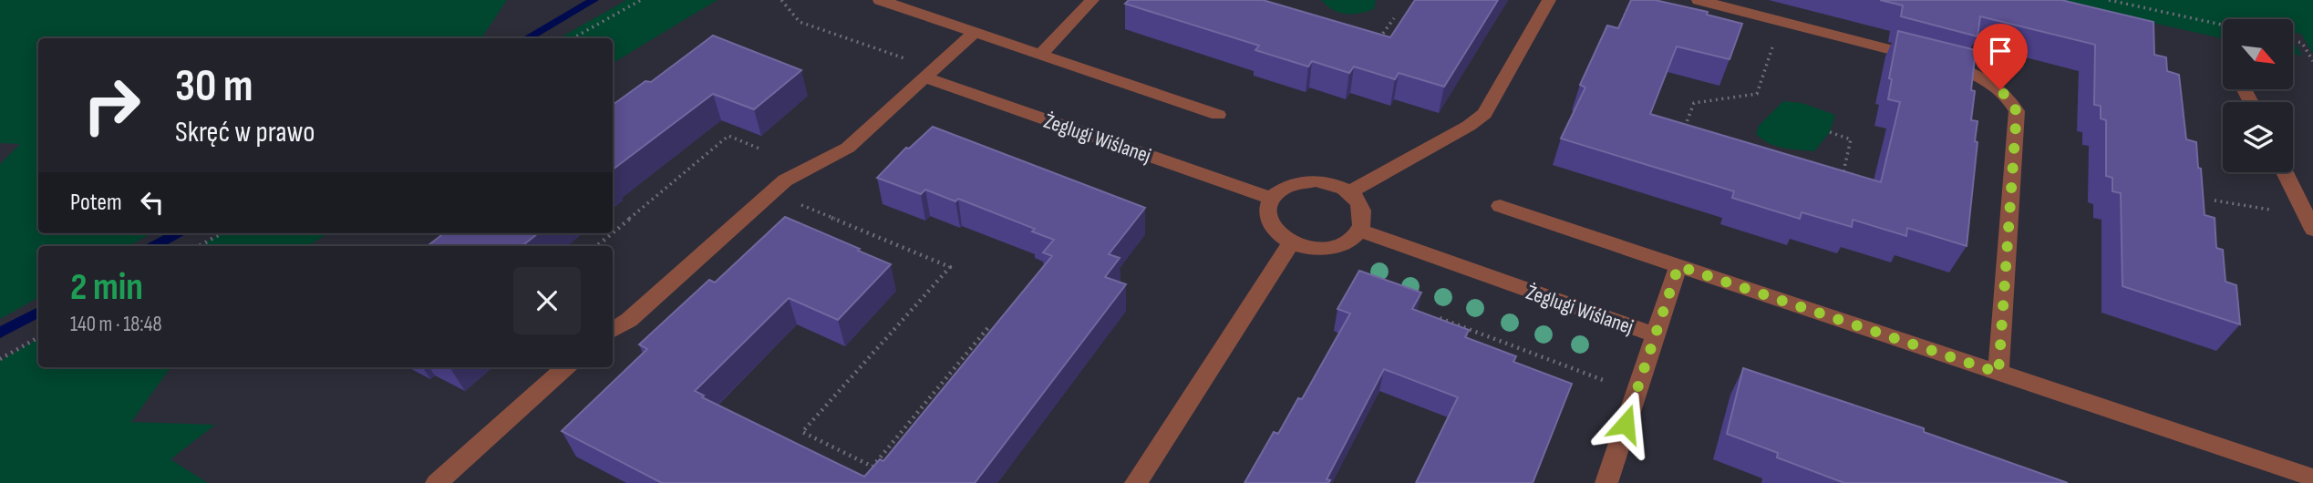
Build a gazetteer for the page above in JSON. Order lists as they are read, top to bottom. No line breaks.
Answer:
{"streets":{"street":["Żeglugi Wiślanej"]},"north":"bottom right","page":{"turn":["30 m","Skręć w prawo"],"then":"Potem","heading":["2 min","140 m · 18:48"]}}
